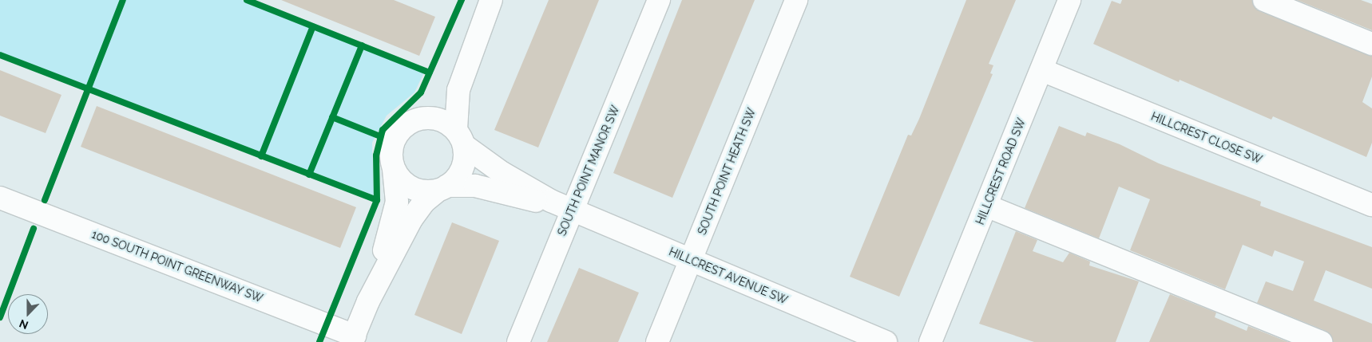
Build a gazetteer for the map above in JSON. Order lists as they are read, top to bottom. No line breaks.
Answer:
{"streets":{"street":["HILLCREST CLOSE SW","SOUTH POINT MANOR SW","SOUTH POINT HEATH SW","HILLCREST ROAD SW","100 SOUTH POINT GREENWAY SW","HILLCREST AVENUE SW"]},"crossings":[["HILLCREST CLOSE SW","HILLCREST ROAD SW"],["SOUTH POINT MANOR SW","HILLCREST AVENUE SW"],["SOUTH POINT HEATH SW","HILLCREST AVENUE SW"]],"north":"bottom"}
